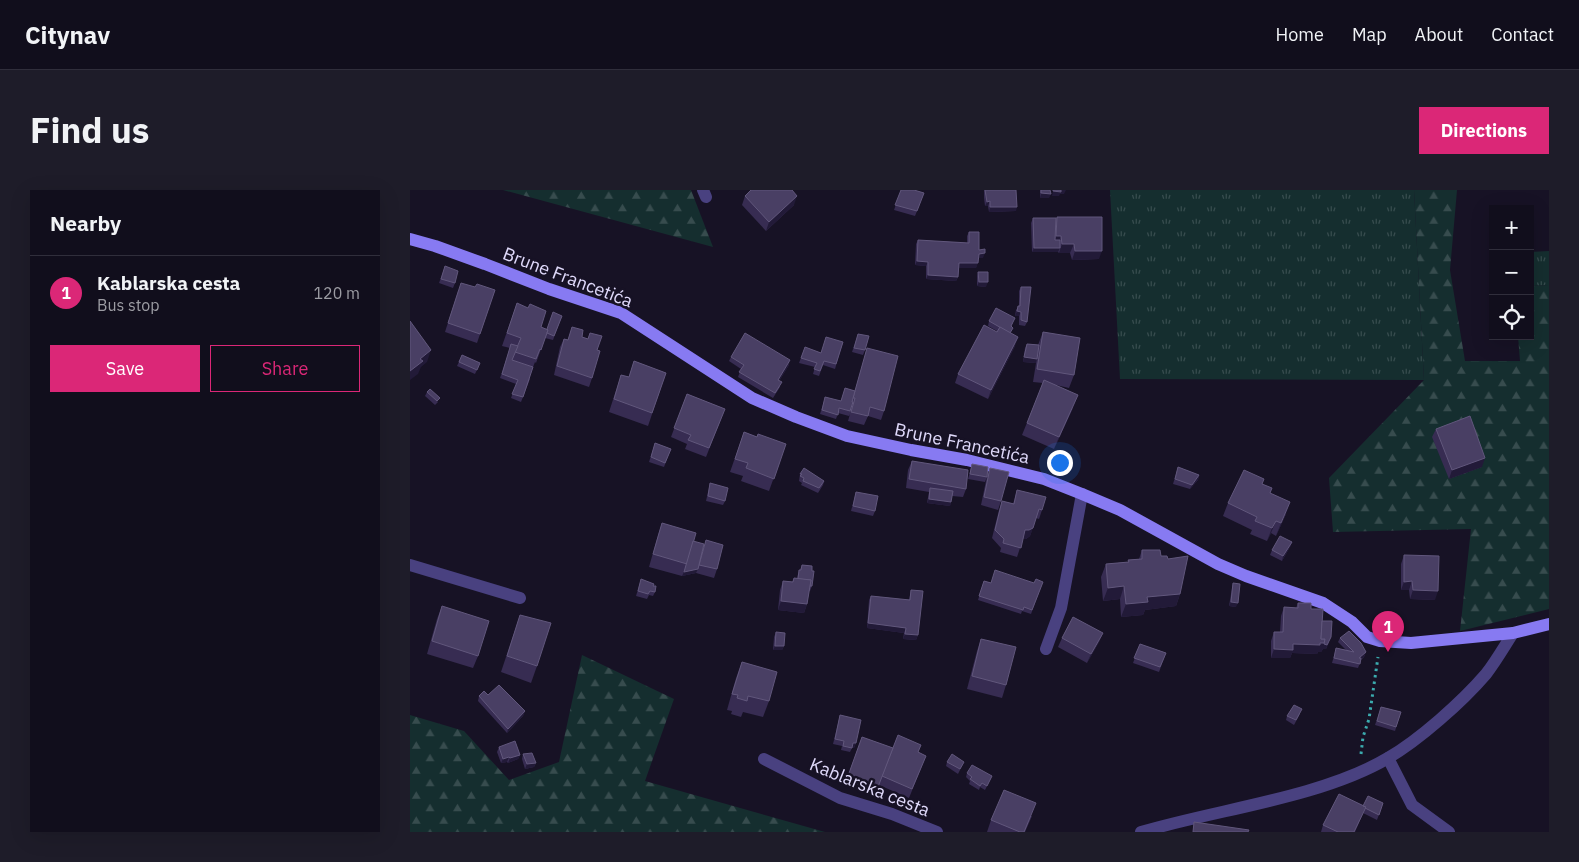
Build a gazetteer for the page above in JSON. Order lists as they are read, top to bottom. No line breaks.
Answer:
{"streets":{"street":["Brune Francetića","Kablarska cesta"]},"page":{"header":"Citynav","nav":["Home","Map","About","Contact"],"title":"Find us","buttons":["Directions",["Save","Share"]],"heading":"Nearby","map_buttons":["+","−"],"list":[{"mark":"1","name":"Kablarska cesta","note":"Bus stop","value":"120 m"}],"pins":"1"}}
